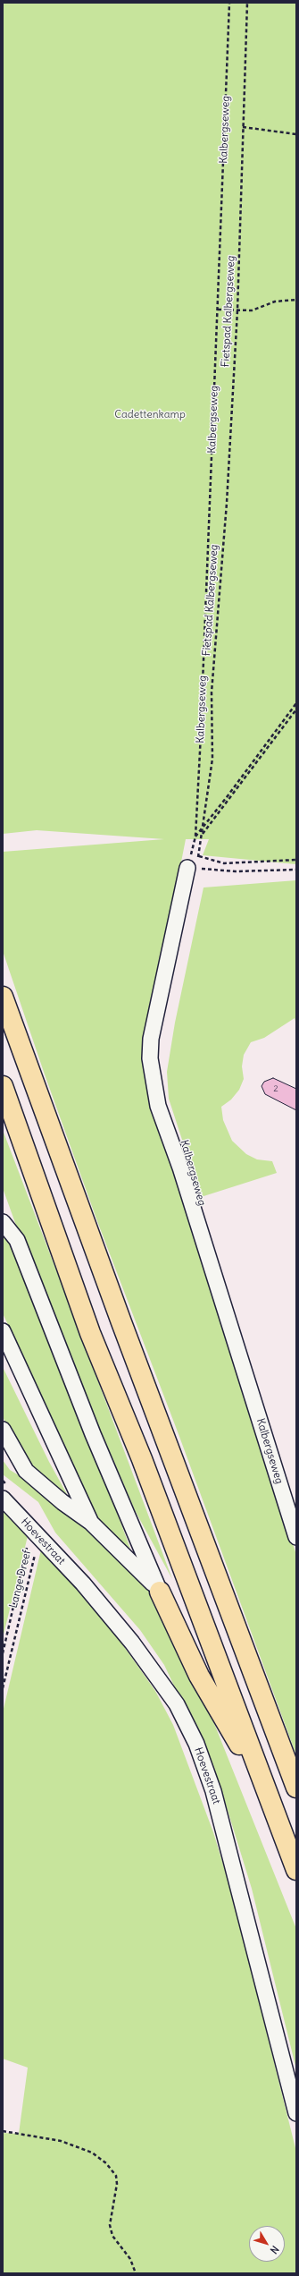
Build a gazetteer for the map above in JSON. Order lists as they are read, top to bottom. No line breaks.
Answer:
{"streets":{"street":["Kalbergseweg","Hoevestraat"],"path":["Fietspad Kalbergseweg","Lange Dreef"]},"crossings":[["Kalbergseweg","Fietspad Kalbergseweg"],["Hoevestraat","Lange Dreef"]],"parks":["Cadettenkamp"],"house_numbers":["2"],"north":"bottom right"}
